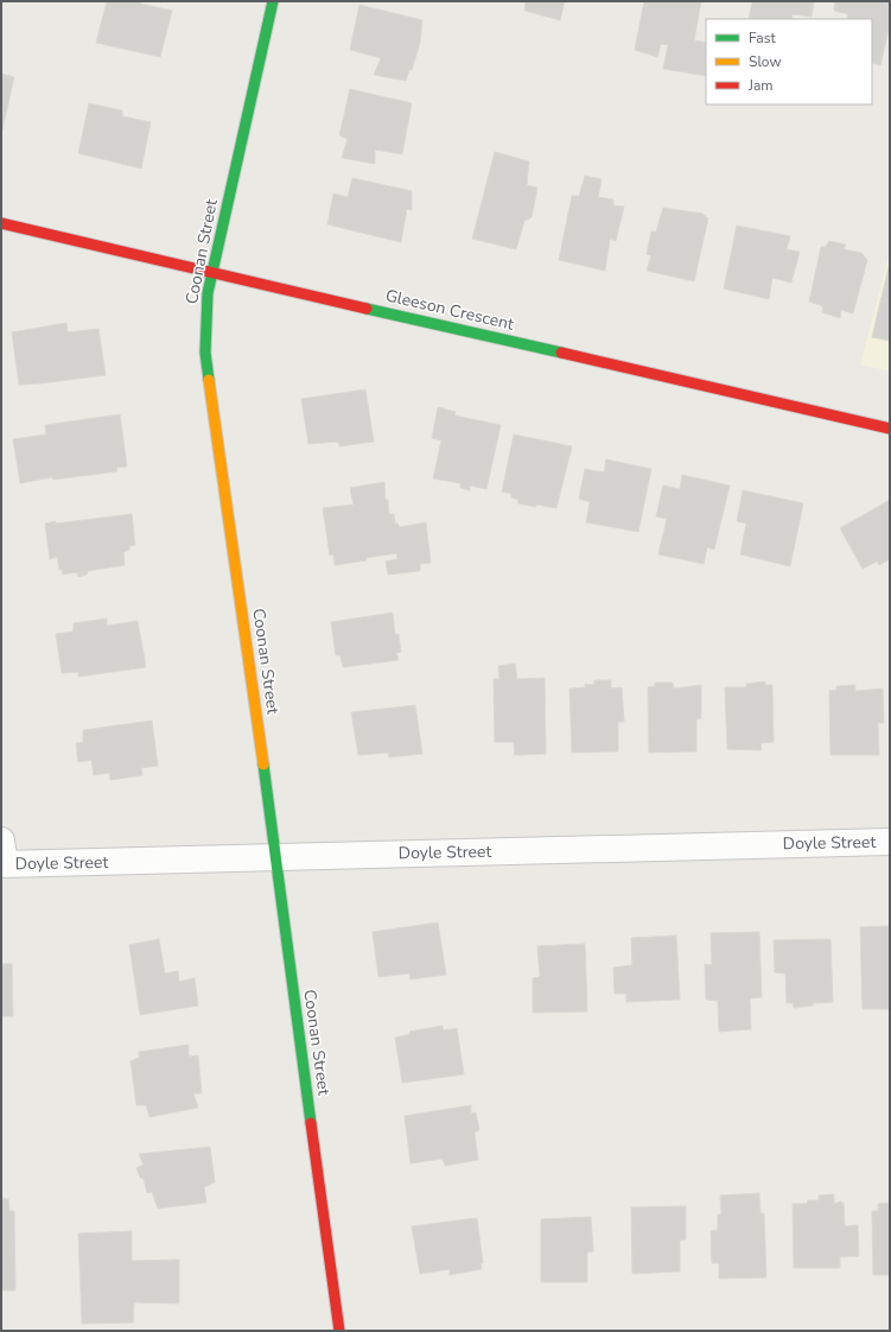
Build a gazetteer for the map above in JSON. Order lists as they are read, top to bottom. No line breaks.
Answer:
{"streets":{"street":["Coonan Street","Gleeson Crescent","Doyle Street"]},"crossings":[["Coonan Street","Gleeson Crescent"],["Coonan Street","Doyle Street"]],"legend":["Fast","Slow","Jam"]}
